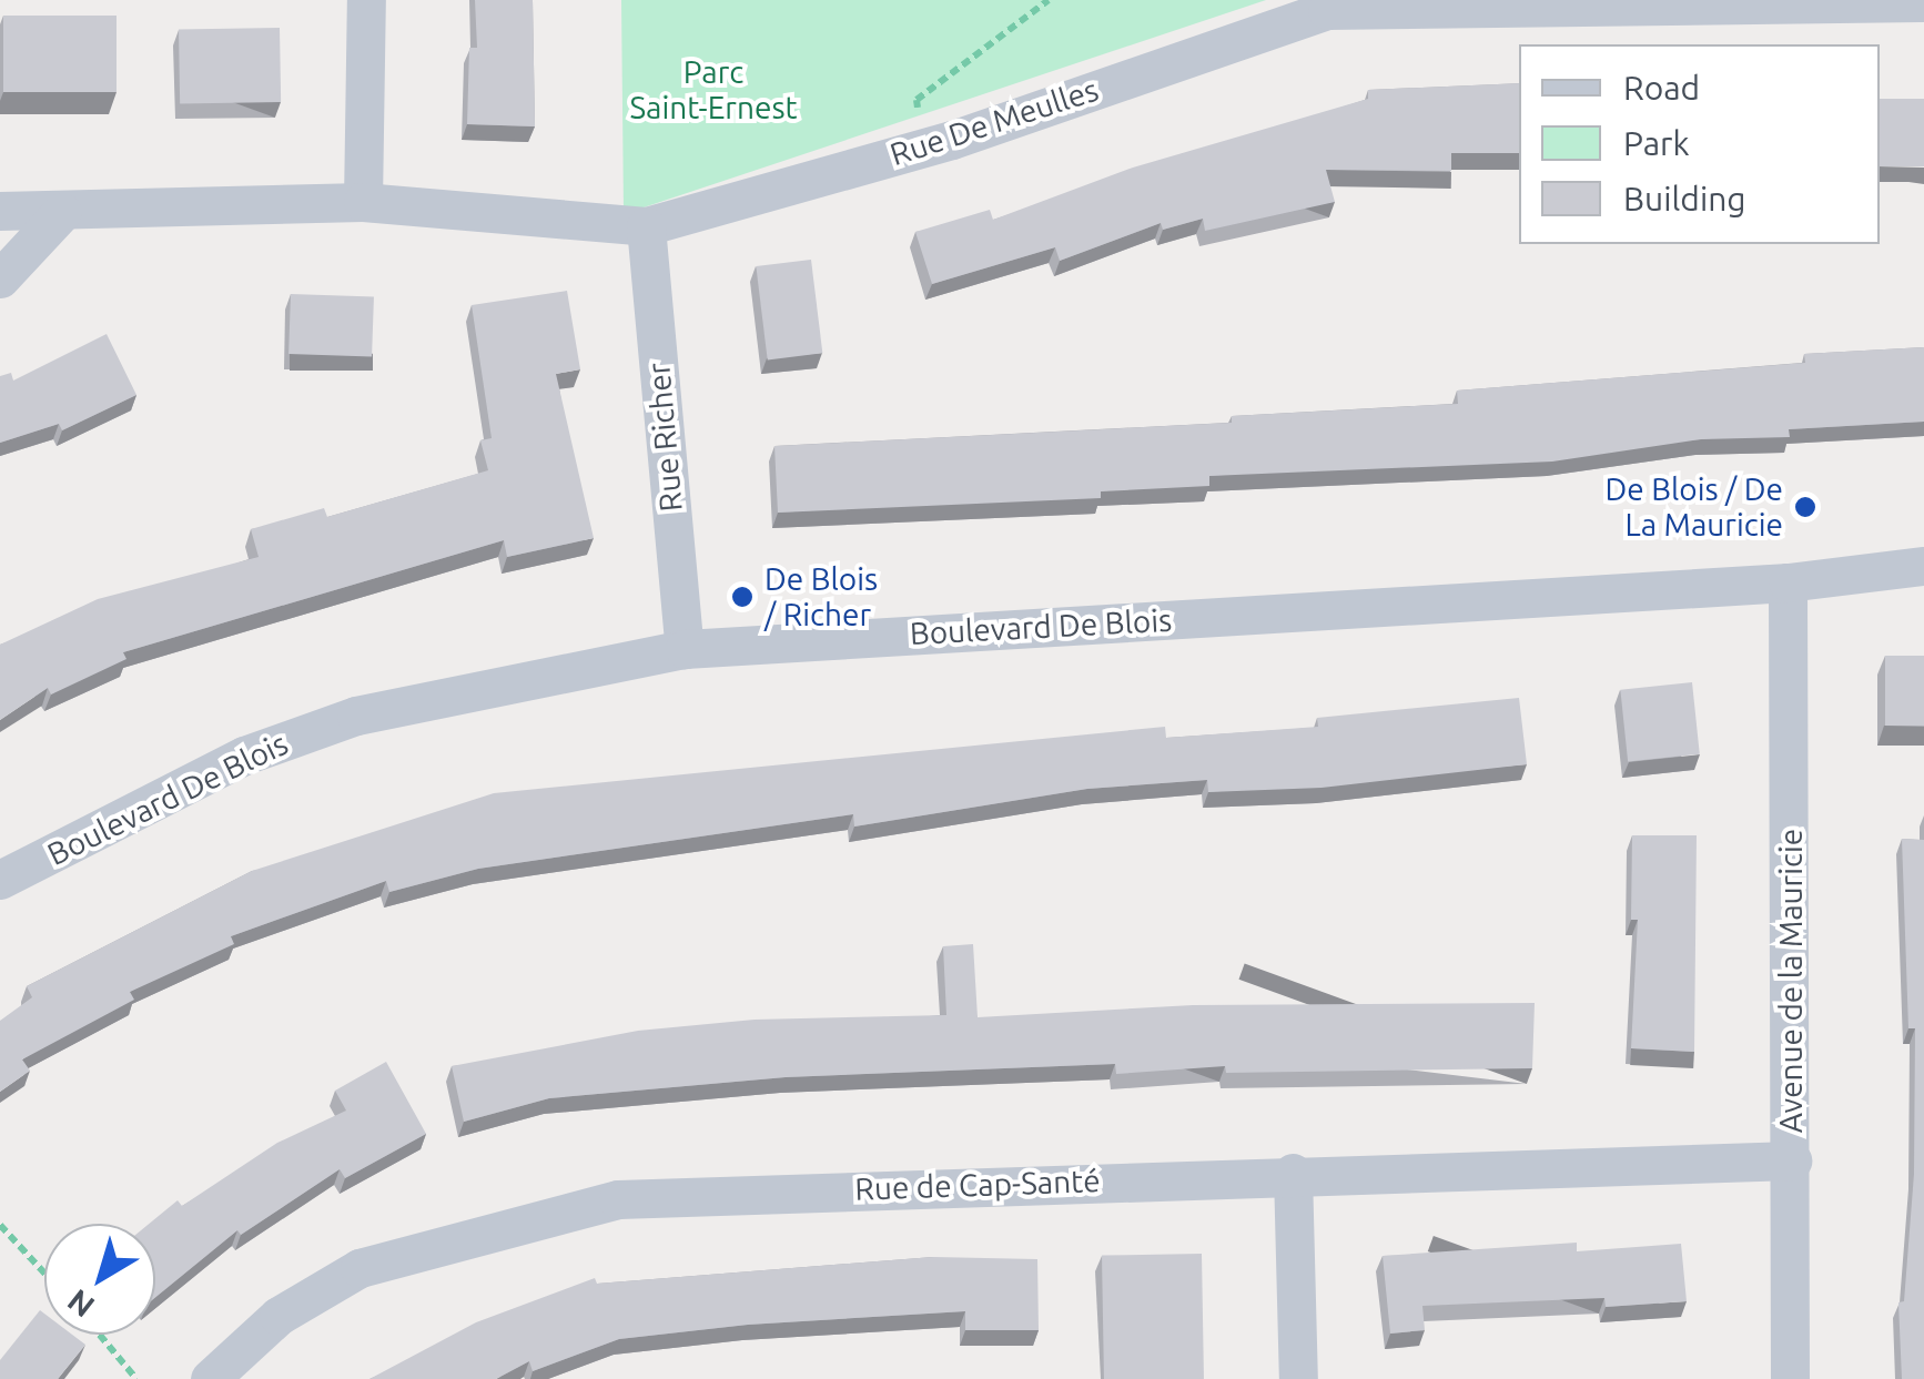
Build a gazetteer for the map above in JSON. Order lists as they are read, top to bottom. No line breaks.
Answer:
{"streets":{"street":["Rue De Meulles","Rue Richer","Boulevard De Blois","Avenue de la Mauricie","Rue de Cap-Santé"]},"crossings":[["Rue De Meulles","Rue Richer"],["Rue Richer","Boulevard De Blois"],["Boulevard De Blois","Avenue de la Mauricie"],["Avenue de la Mauricie","Rue de Cap-Santé"]],"parks":["Parc Saint-Ernest"],"places":["De Blois / De La Mauricie","De Blois / Richer"],"legend":["Road","Park","Building"],"north":"bottom left"}
